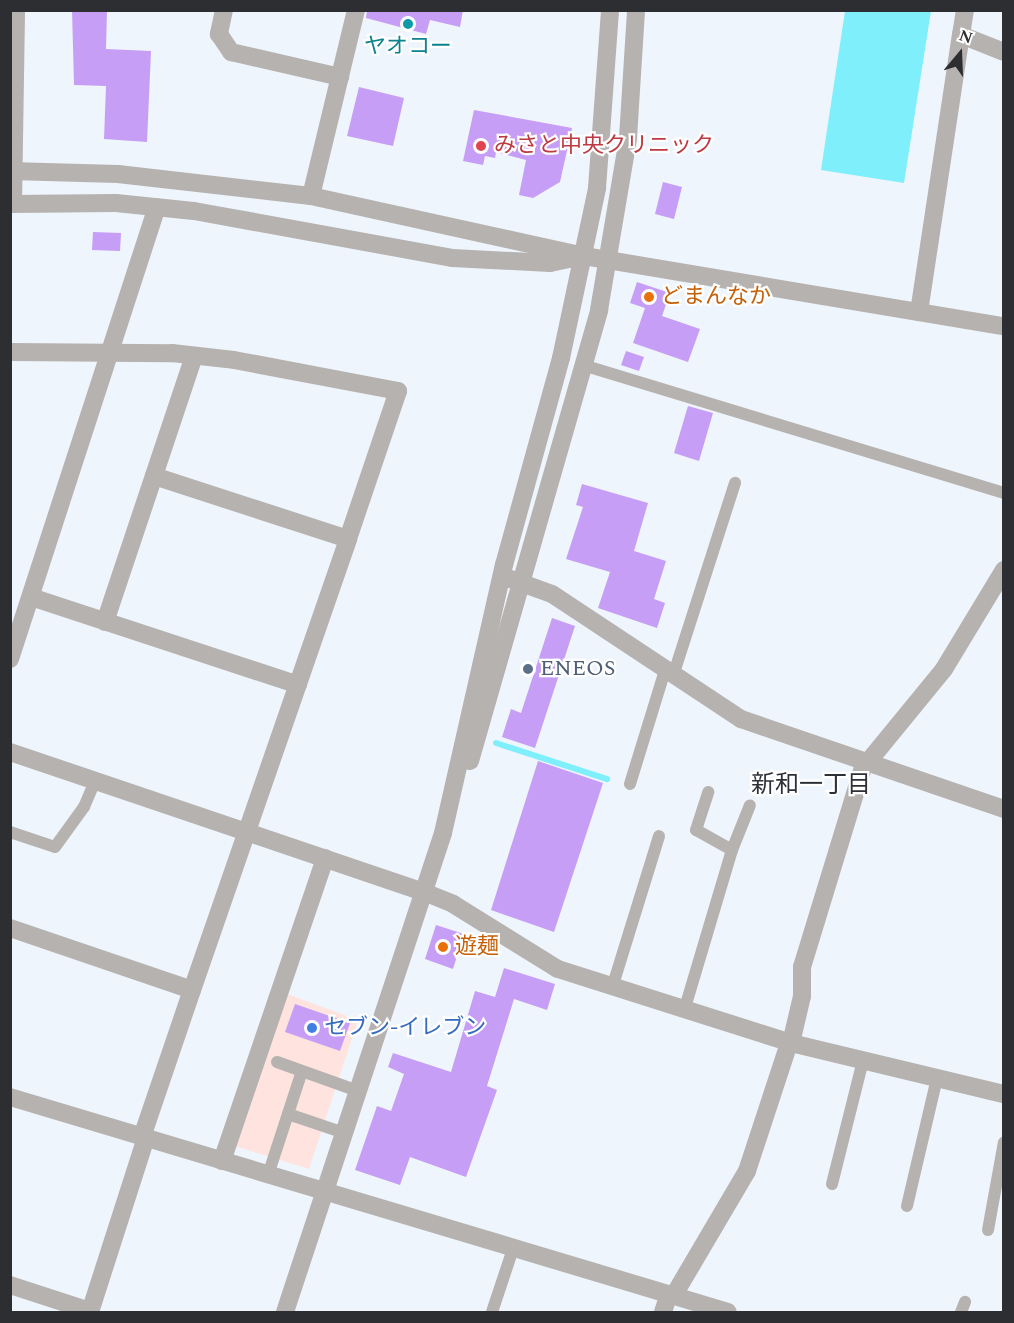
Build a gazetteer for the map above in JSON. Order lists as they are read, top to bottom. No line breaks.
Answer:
{"districts":["新和一丁目"],"places":["ヤオコー","みさと中央クリニック","どまんなか","ENEOS","遊麺","セブン-イレブン"],"north":"top"}
